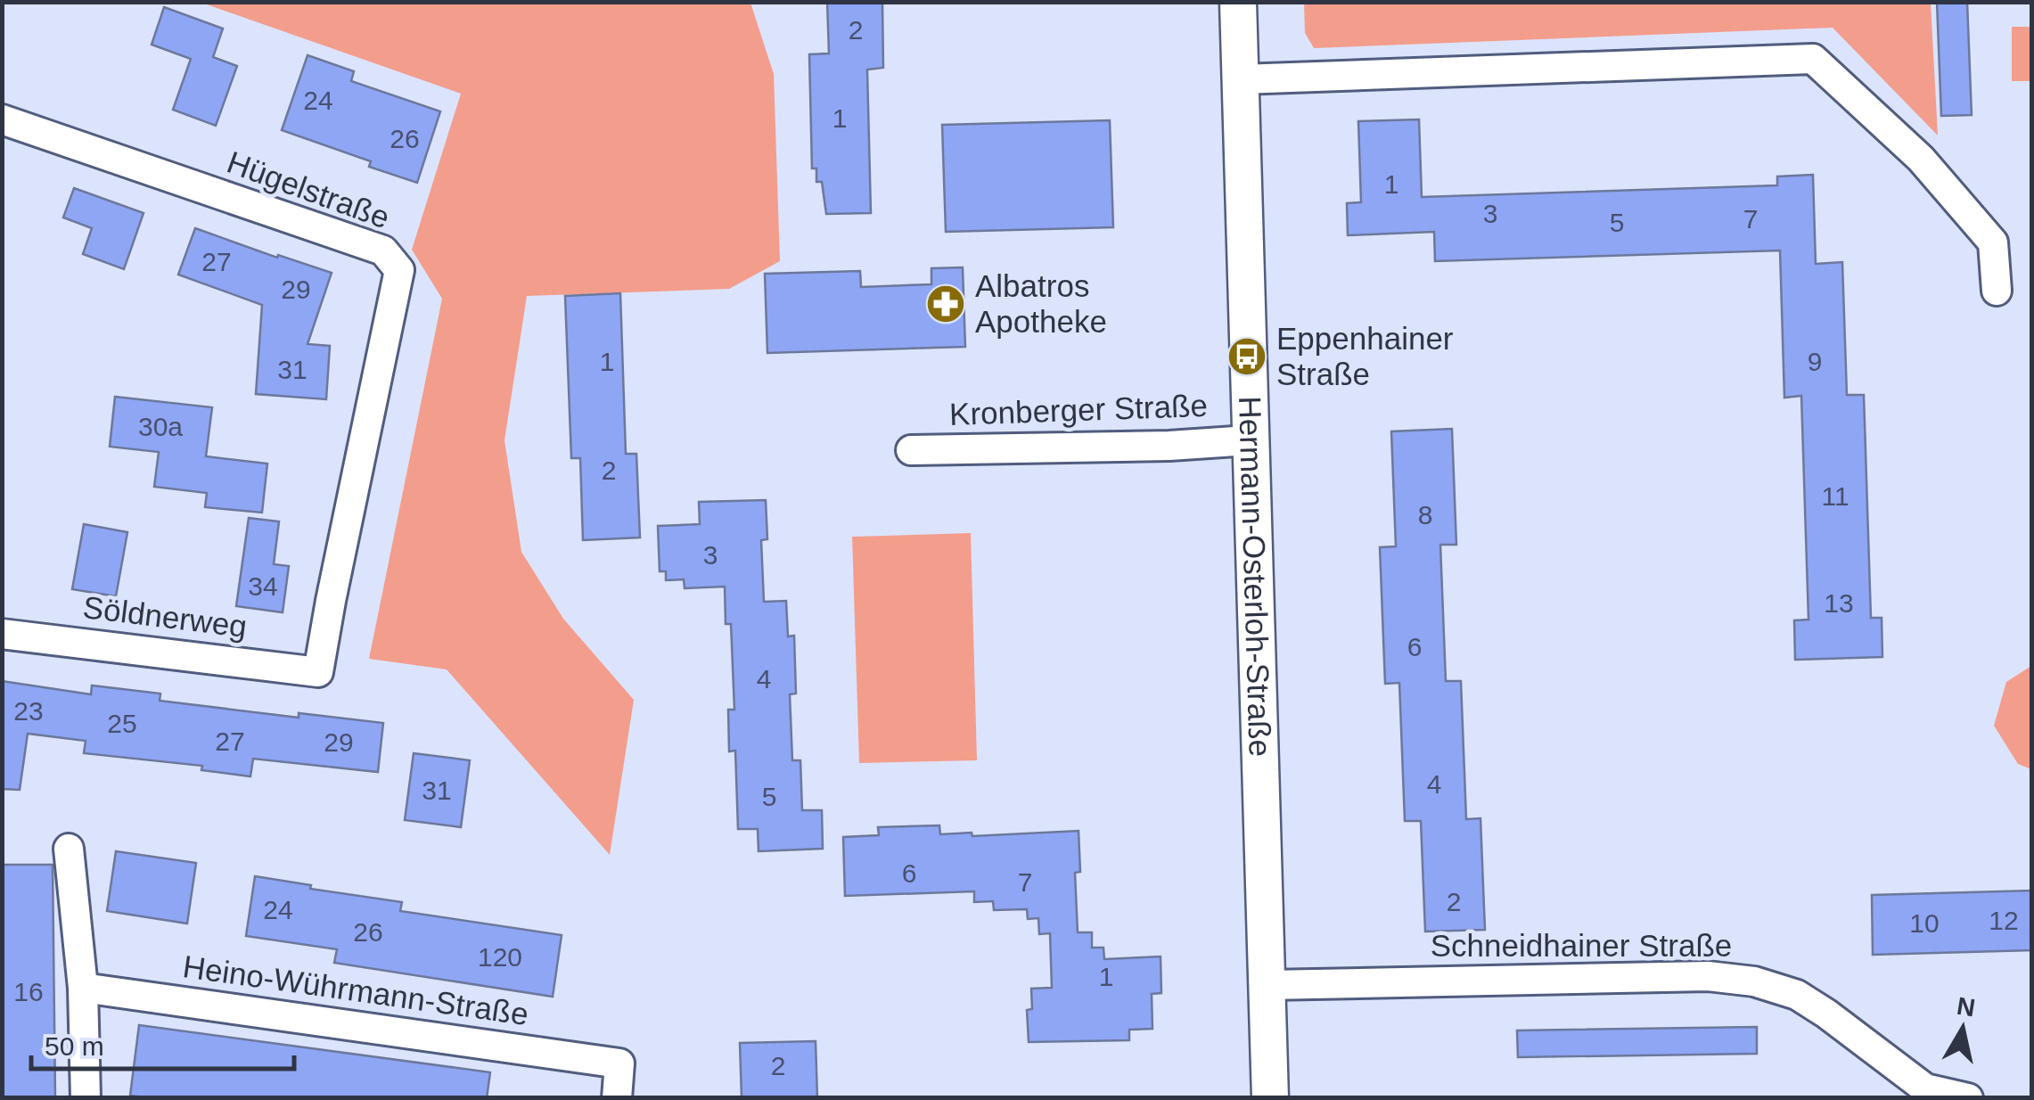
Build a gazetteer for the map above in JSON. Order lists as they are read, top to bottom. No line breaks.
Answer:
{"streets":{"street":["Hügelstraße","Kronberger Straße","Hermann-Osterloh-Straße","Söldnerweg","Schneidhainer Straße","Heino-Wührmann-Straße"]},"crossings":[["Hügelstraße","Söldnerweg"],["Kronberger Straße","Hermann-Osterloh-Straße"],["Hermann-Osterloh-Straße","Schneidhainer Straße"]],"places":{"pharmacy":["Albatros Apotheke"],"bus stop":["Eppenhainer Straße"]},"house_numbers":["2","24","1","26","1","3","7","5","27","29","1","9","31","30a","2","11","8","3","34","13","6","4","23","25","27","29","4","31","5","6","7","2","24","12","10","26","120","1","16","2"],"scale_bar":"50 m","north":"top"}
